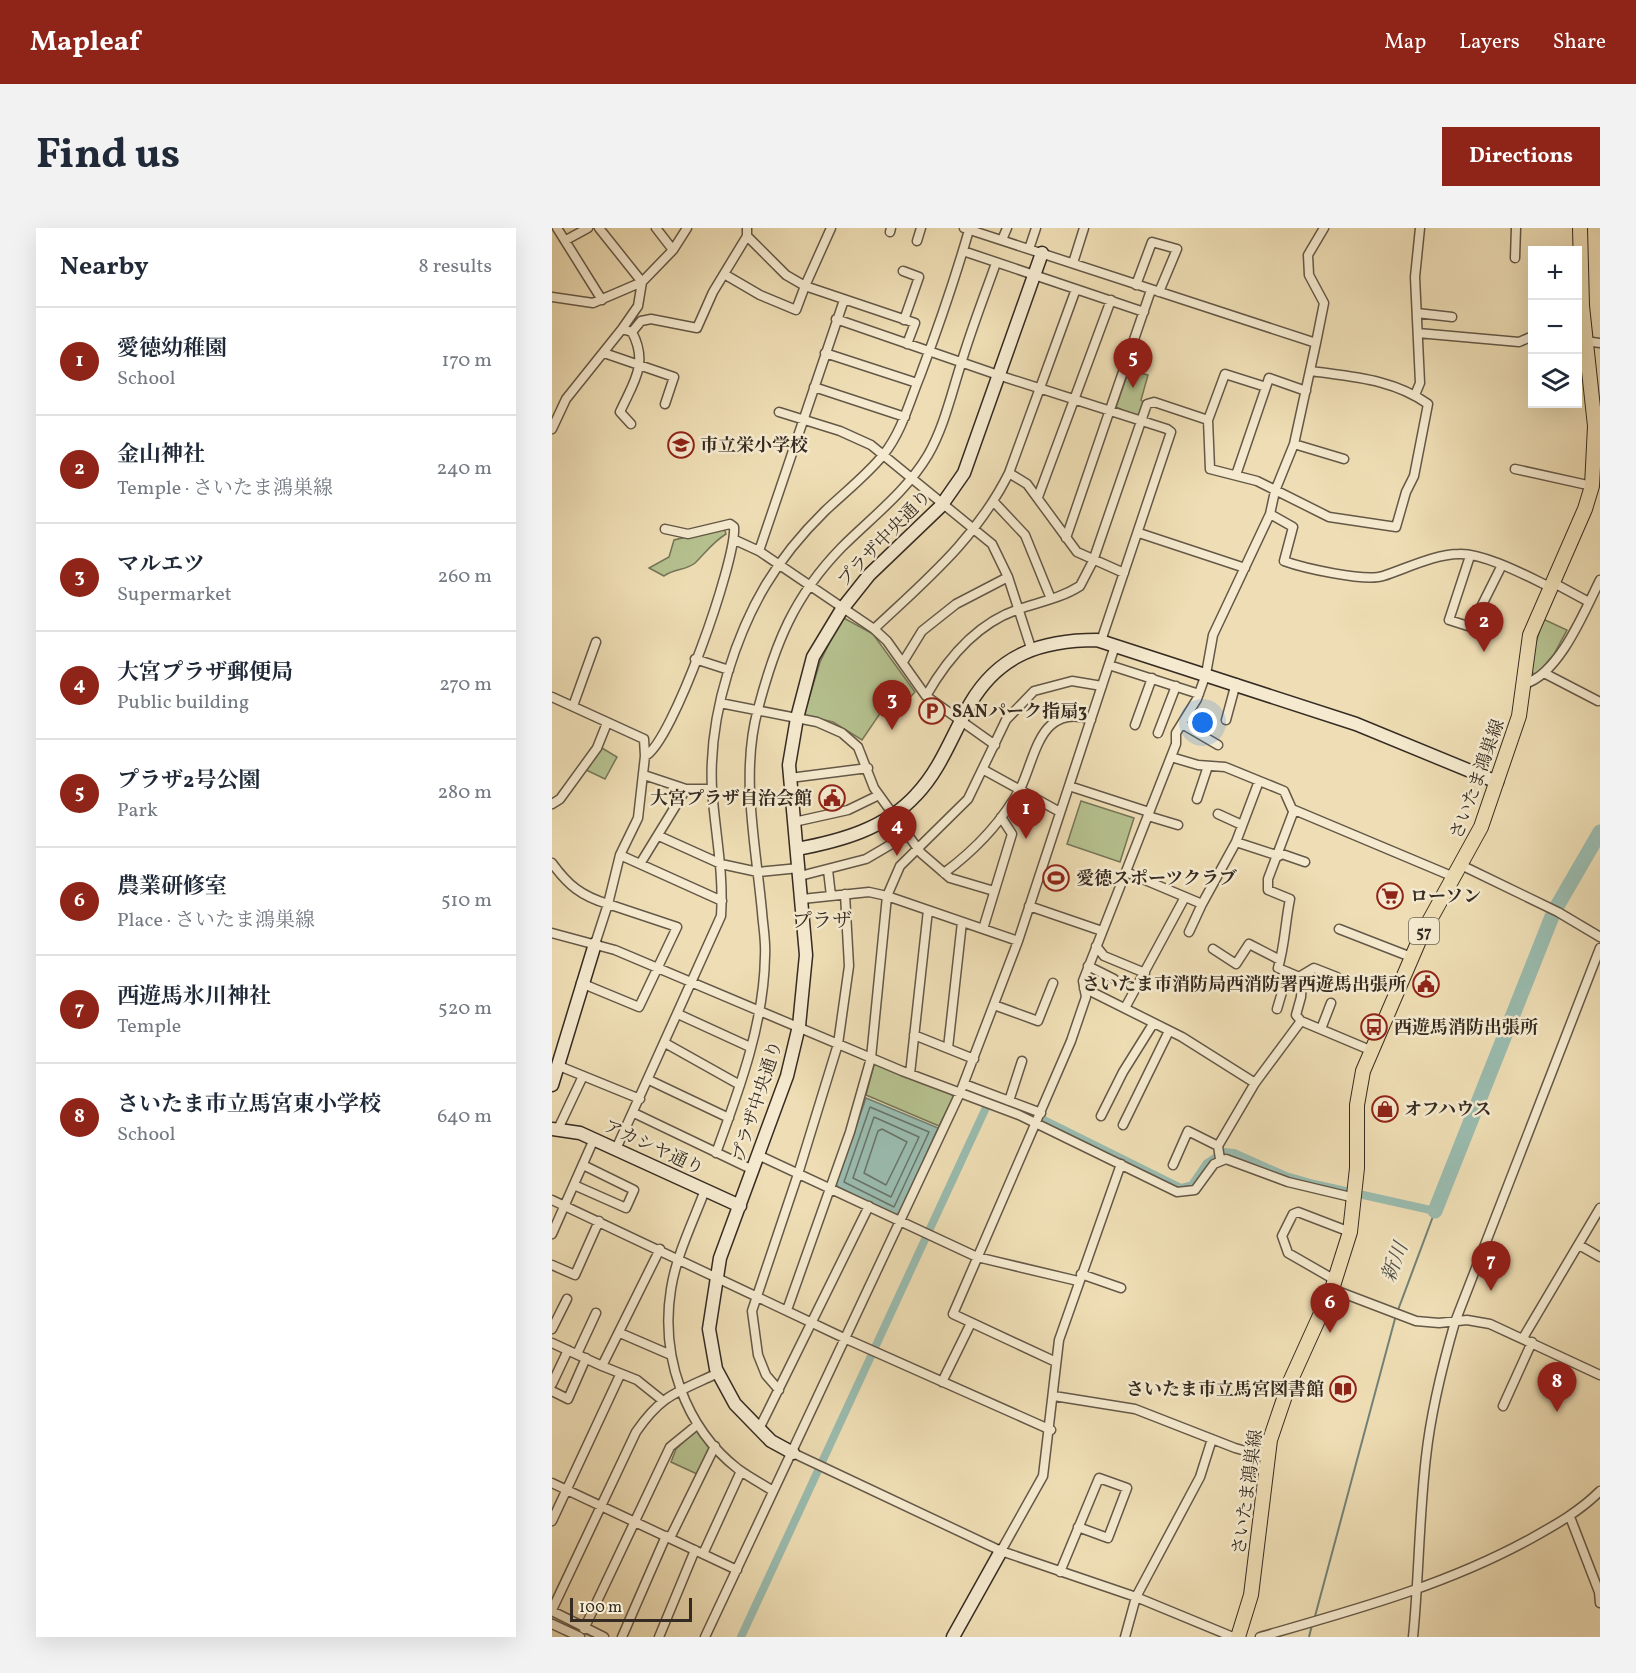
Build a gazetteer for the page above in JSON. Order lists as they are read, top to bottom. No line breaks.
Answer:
{"streets":{"main road":["さいたま鴻巣線","57"],"street":["プラザ中央通り","アカシヤ通り"]},"crossings":[["プラザ中央通り","アカシヤ通り"]],"districts":["プラザ"],"water":["新川"],"places":{"school or university":["市立栄小学校"],"parking":["SANパーク指扇3"],"public building":["大宮プラザ自治会館","さいたま市消防局西消防署西遊馬出張所"],"sports":["愛徳スポーツクラブ"],"supermarket":["ローソン"],"bus stop":["西遊馬消防出張所"],"shop":["オフハウス"],"library":["さいたま市立馬宮図書館"]},"scale_bar":"100 m","page":{"header":"Mapleaf","nav":["Map","Layers","Share"],"title":"Find us","buttons":"Directions","heading":["Nearby","8 results"],"map_buttons":["+","−"],"list":[{"mark":"1","name":"愛徳幼稚園","note":"School","value":"170 m"},{"mark":"2","name":"金山神社","note":"Temple · さいたま鴻巣線","value":"240 m"},{"mark":"3","name":"マルエツ","note":"Supermarket","value":"260 m"},{"mark":"4","name":"大宮プラザ郵便局","note":"Public building","value":"270 m"},{"mark":"5","name":"プラザ2号公園","note":"Park","value":"280 m"},{"mark":"6","name":"農業研修室","note":"Place · さいたま鴻巣線","value":"510 m"},{"mark":"7","name":"西遊馬氷川神社","note":"Temple","value":"520 m"},{"mark":"8","name":"さいたま市立馬宮東小学校","note":"School","value":"640 m"}],"pins":["5","2","3","1","4","7","6","8"],"scale":"100 m"}}
